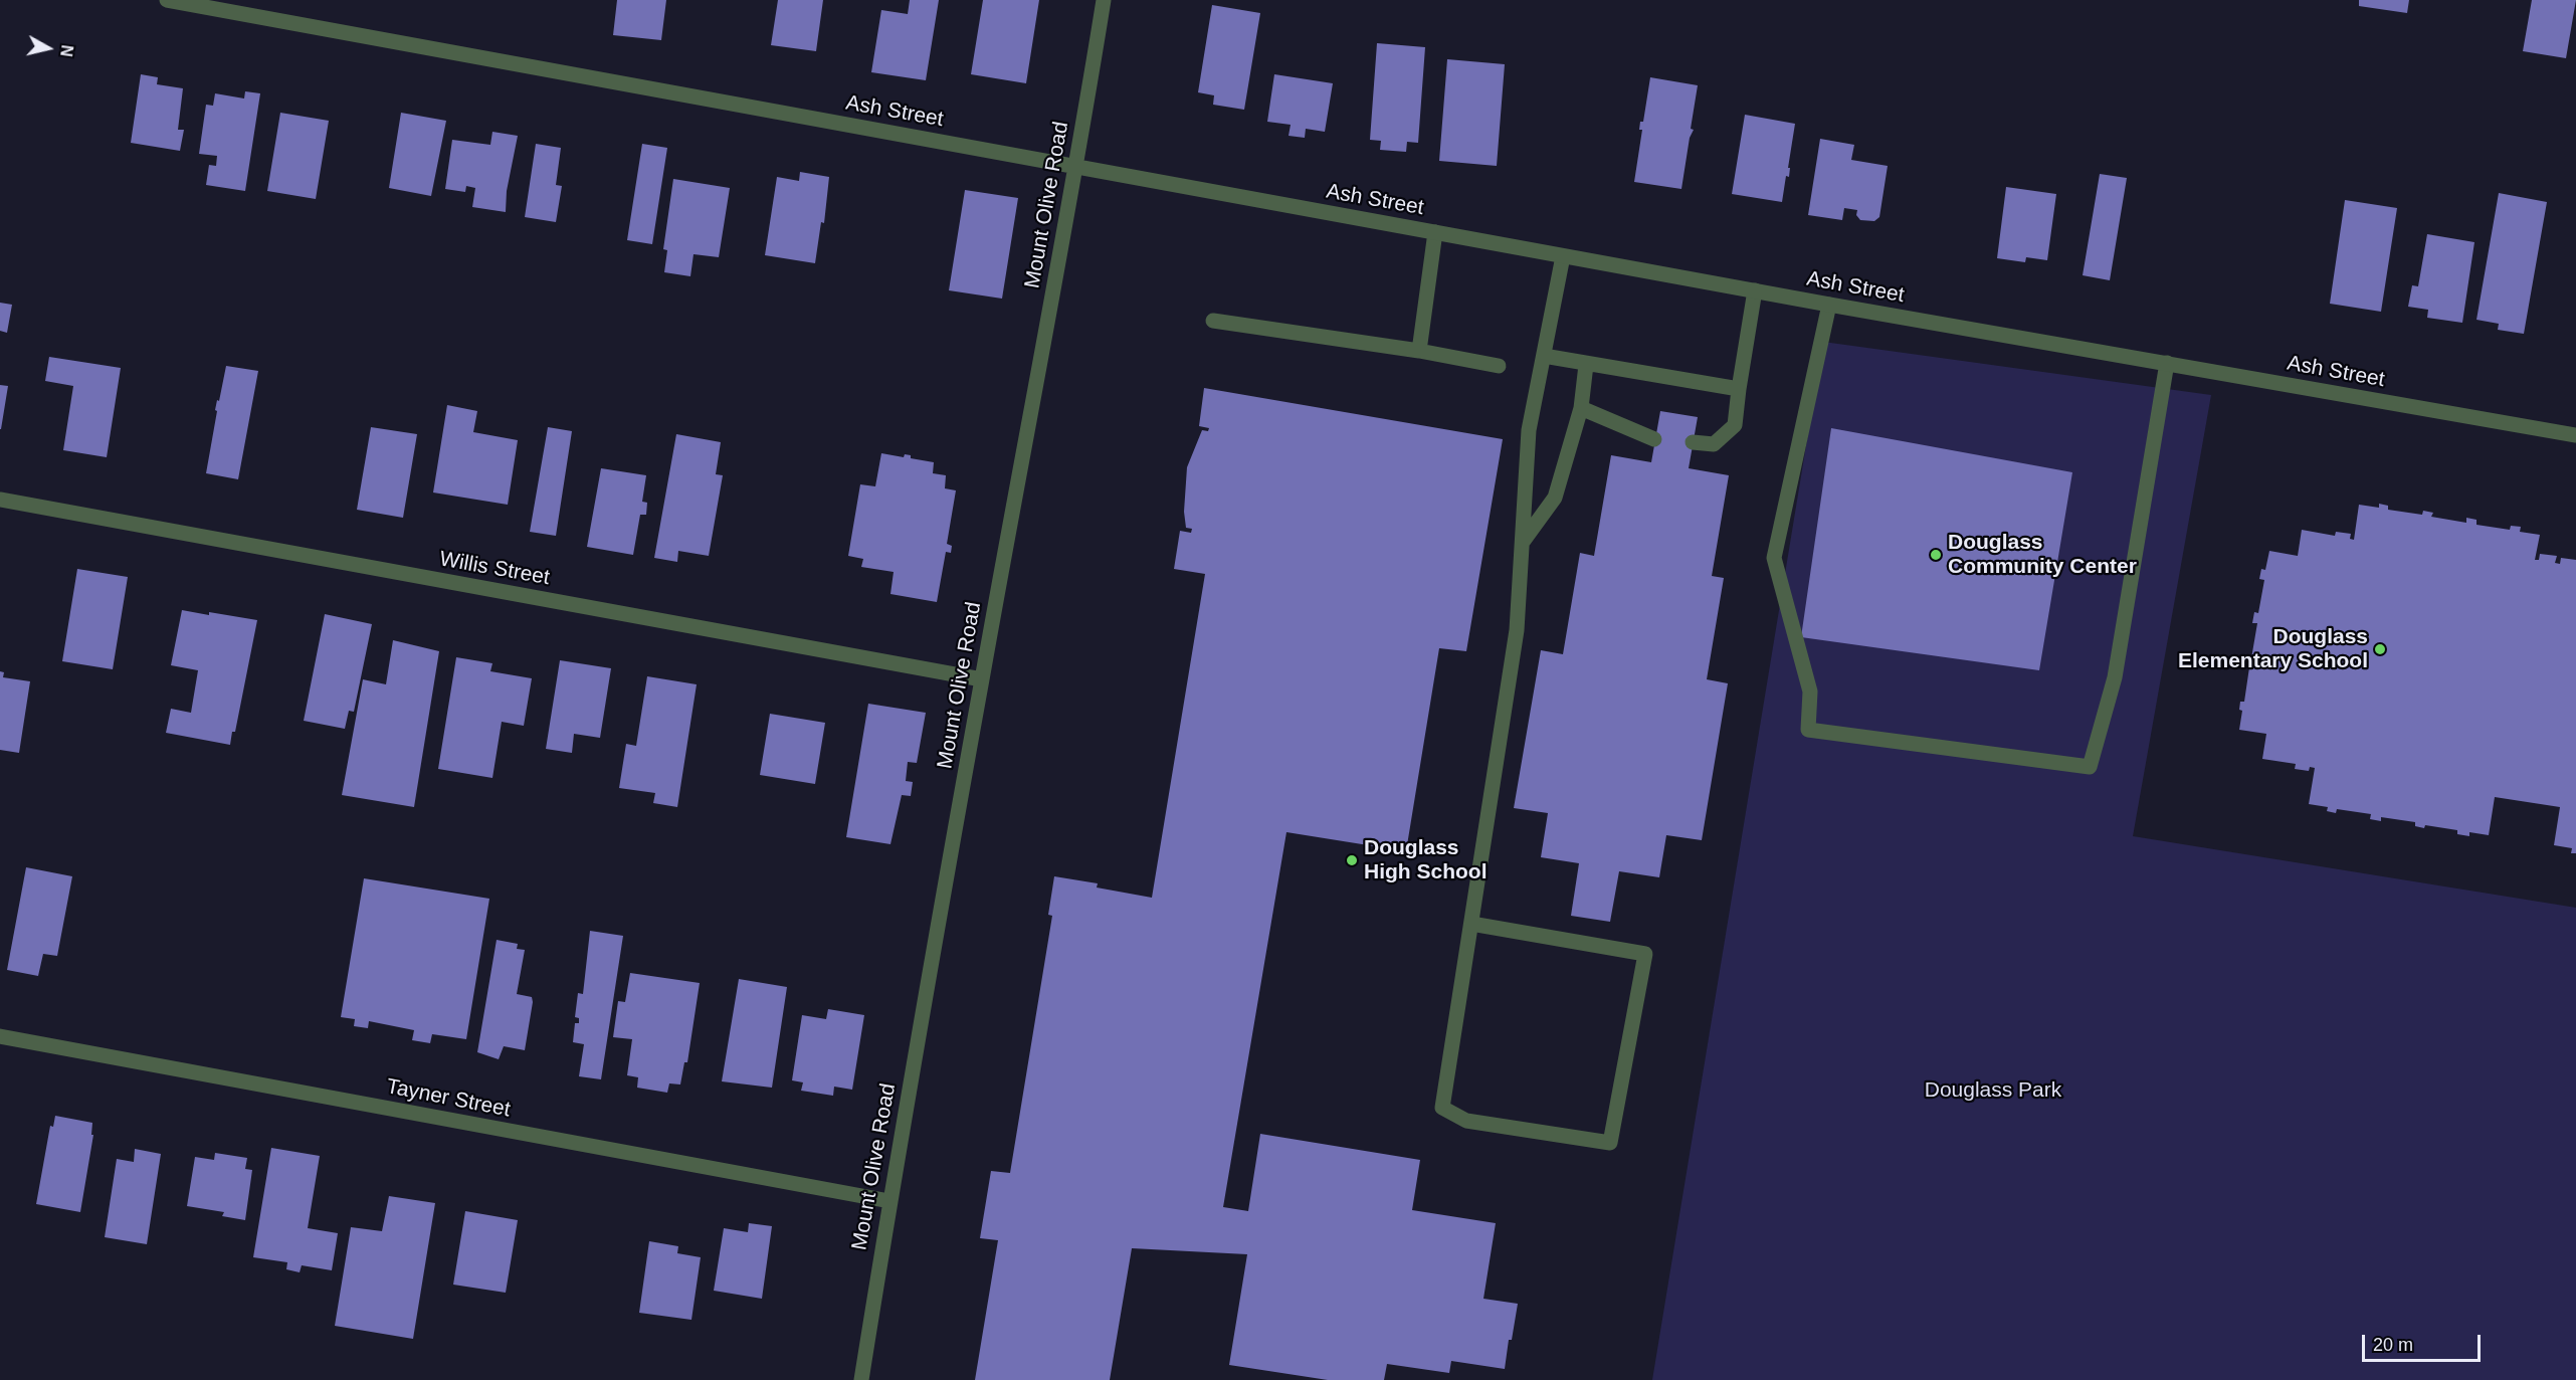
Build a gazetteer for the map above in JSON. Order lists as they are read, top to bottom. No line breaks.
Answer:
{"streets":{"street":["Ash Street","Mount Olive Road","Willis Street","Tayner Street"]},"crossings":[["Ash Street","Mount Olive Road"],["Mount Olive Road","Willis Street"],["Mount Olive Road","Tayner Street"]],"parks":["Douglass Park"],"places":["Douglass Community Center","Douglass Elementary School","Douglass High School"],"scale_bar":"20 m","north":"right"}
